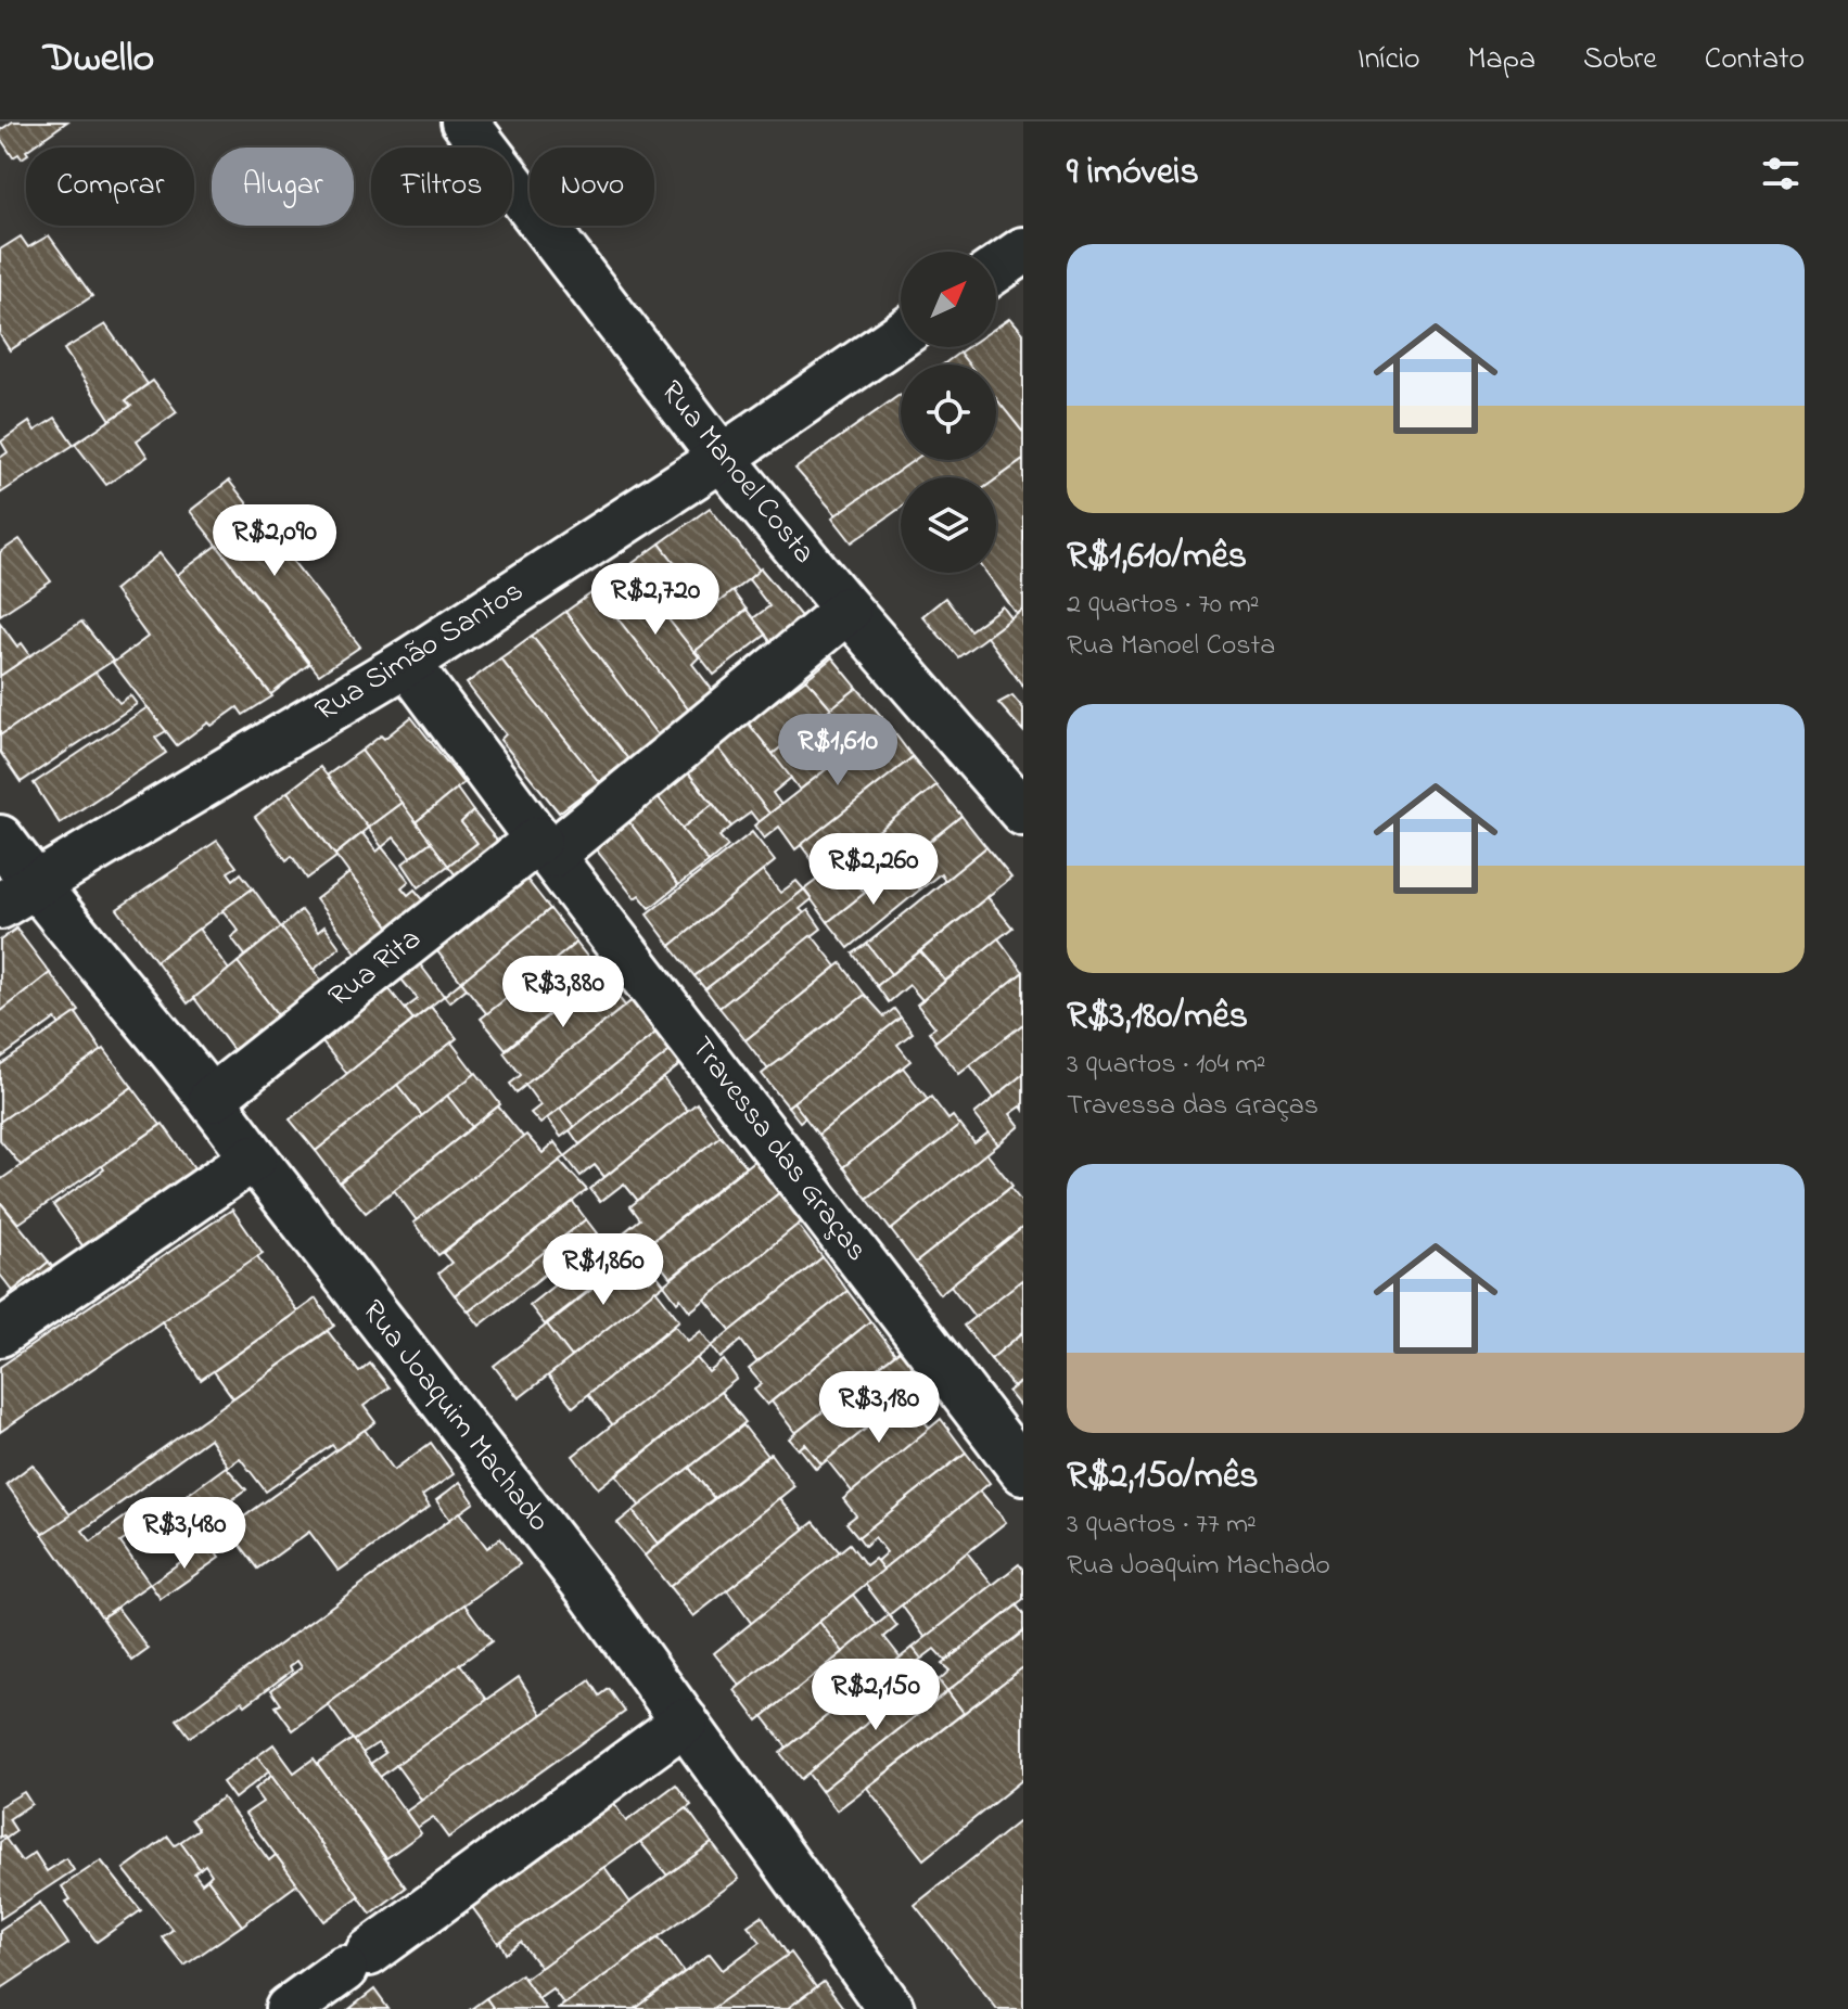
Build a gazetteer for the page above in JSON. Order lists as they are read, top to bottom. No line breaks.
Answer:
{"streets":{"street":["Rua Manoel Costa","Rua Simão Santos","Rua Rita","Travessa das Graças","Rua Joaquim Machado"]},"crossings":[["Rua Manoel Costa","Rua Simão Santos"],["Rua Manoel Costa","Rua Rita"],["Rua Simão Santos","Travessa das Graças"],["Rua Simão Santos","Rua Joaquim Machado"],["Rua Rita","Travessa das Graças"],["Rua Rita","Rua Joaquim Machado"]],"north":"top right","page":{"header":"Dwello","nav":["Início","Mapa","Sobre","Contato"],"heading":"9 imóveis","chip":["Comprar","Alugar","Filtros","Novo"],"list":[{"name":"R$1,610/mês","note":"2 quartos · 70 m² · Rua Manoel Costa"},{"name":"R$3,180/mês","note":"3 quartos · 104 m² · Travessa das Graças"},{"name":"R$2,150/mês","note":"3 quartos · 77 m² · Rua Joaquim Machado"}],"price":["R$2,090","R$2,720","R$1,610","R$2,260","R$3,880","R$1,860","R$3,180","R$3,480","R$2,150"]}}
